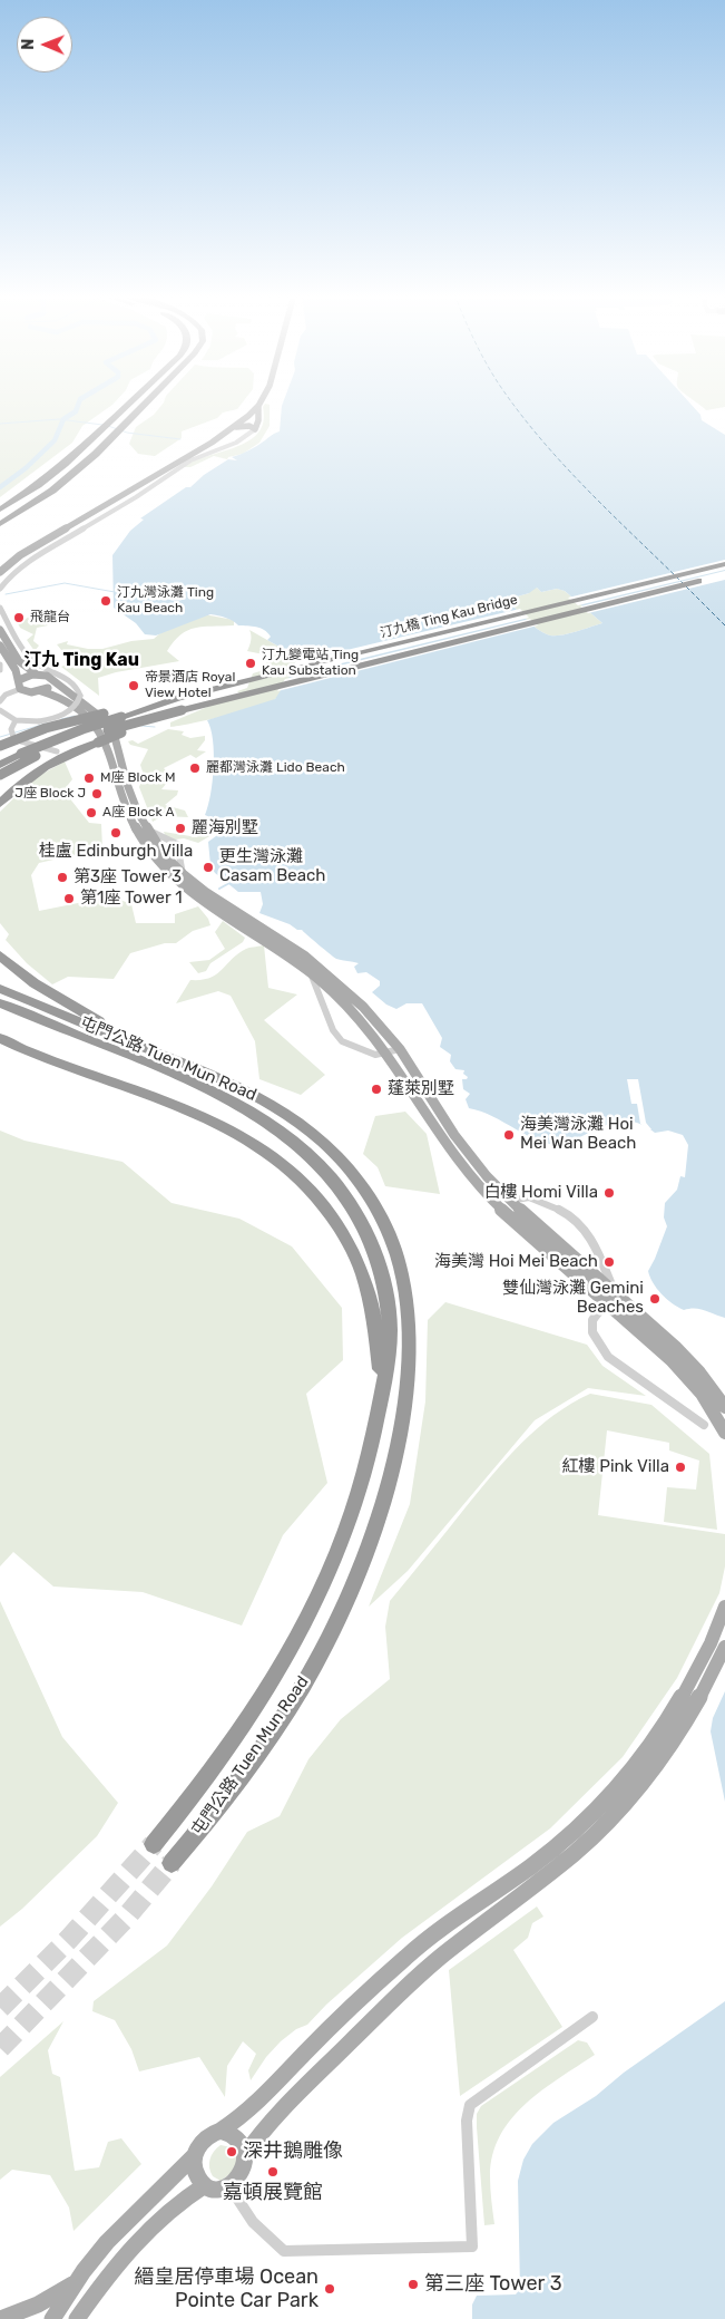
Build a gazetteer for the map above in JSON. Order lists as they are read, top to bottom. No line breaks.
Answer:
{"streets":{"highway":["汀九橋 Ting Kau Bridge","屯門公路 Tuen Mun Road"]},"districts":["汀九 Ting Kau"],"places":["汀九灣泳灘 Ting Kau Beach","飛龍台","汀九變電站 Ting Kau Substation","帝景酒店 Royal View Hotel","麗都灣泳灘 Lido Beach","M座 Block M","J座 Block J","A座 Block A","麗海別墅","桂盧 Edinburgh Villa","更生灣泳灘 Casam Beach","第3座 Tower 3","第1座 Tower 1","蓬萊別墅","海美灣泳灘 Hoi Mei Wan Beach","白樓 Homi Villa","海美灣 Hoi Mei Beach","雙仙灣泳灘 Gemini Beaches","紅樓 Pink Villa","深井鵝雕像","嘉頓展覽館","第三座 Tower 3","縉皇居停車場 Ocean Pointe Car Park"],"north":"left"}
